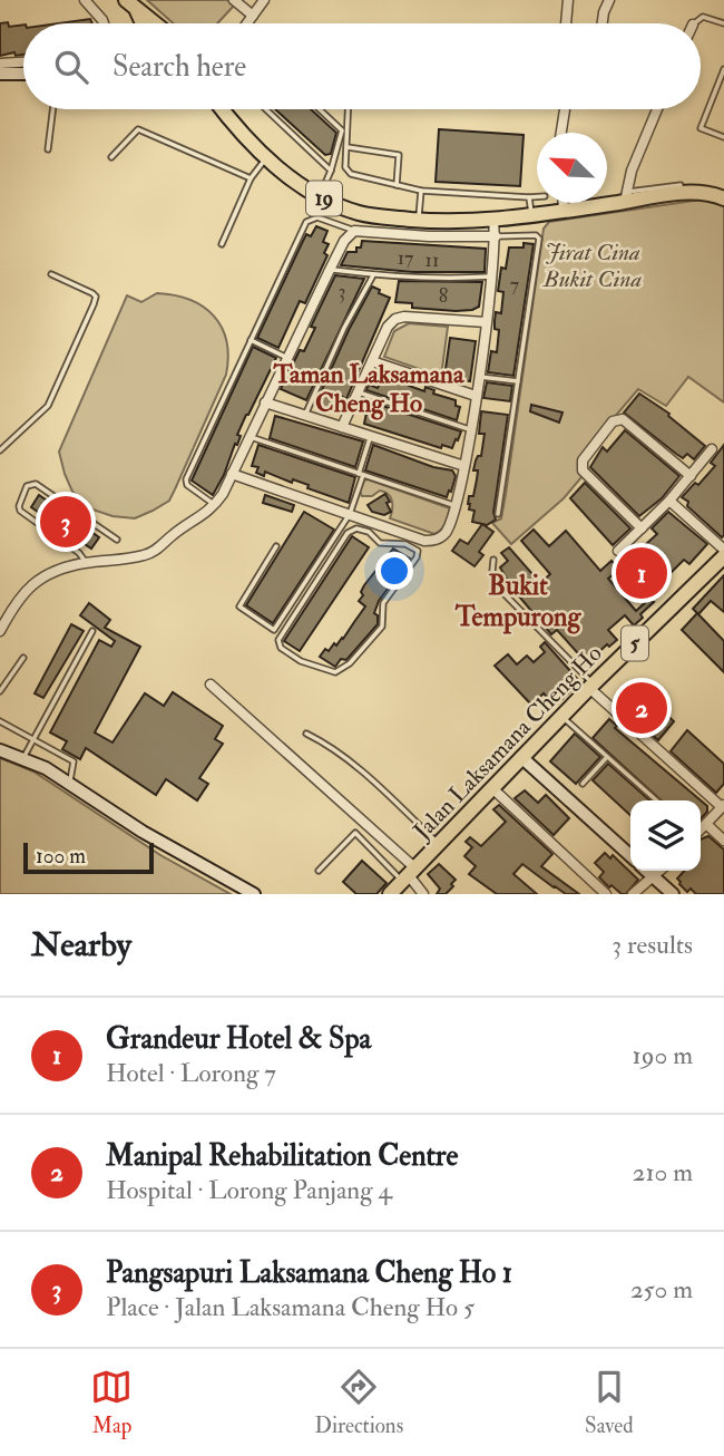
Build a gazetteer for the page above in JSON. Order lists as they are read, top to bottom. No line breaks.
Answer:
{"streets":{"main road":["19","5","Jalan Laksamana Cheng Ho"]},"districts":["Taman Laksamana Cheng Ho","Bukit Tempurong"],"parks":["Jirat Cina Bukit Cina"],"house_numbers":["17","11","7","3","8"],"scale_bar":"100 m","north":"top left","page":{"search":"Search here","pins":["3","1","2"],"scale":"100 m","heading":["Nearby","3 results"],"list":[{"mark":"1","name":"Grandeur Hotel & Spa","note":"Hotel · Lorong 7","value":"190 m"},{"mark":"2","name":"Manipal Rehabilitation Centre","note":"Hospital · Lorong Panjang 4","value":"210 m"},{"mark":"3","name":"Pangsapuri Laksamana Cheng Ho 1","note":"Place · Jalan Laksamana Cheng Ho 5","value":"250 m"}],"nav":["Map","Directions","Saved"]}}
